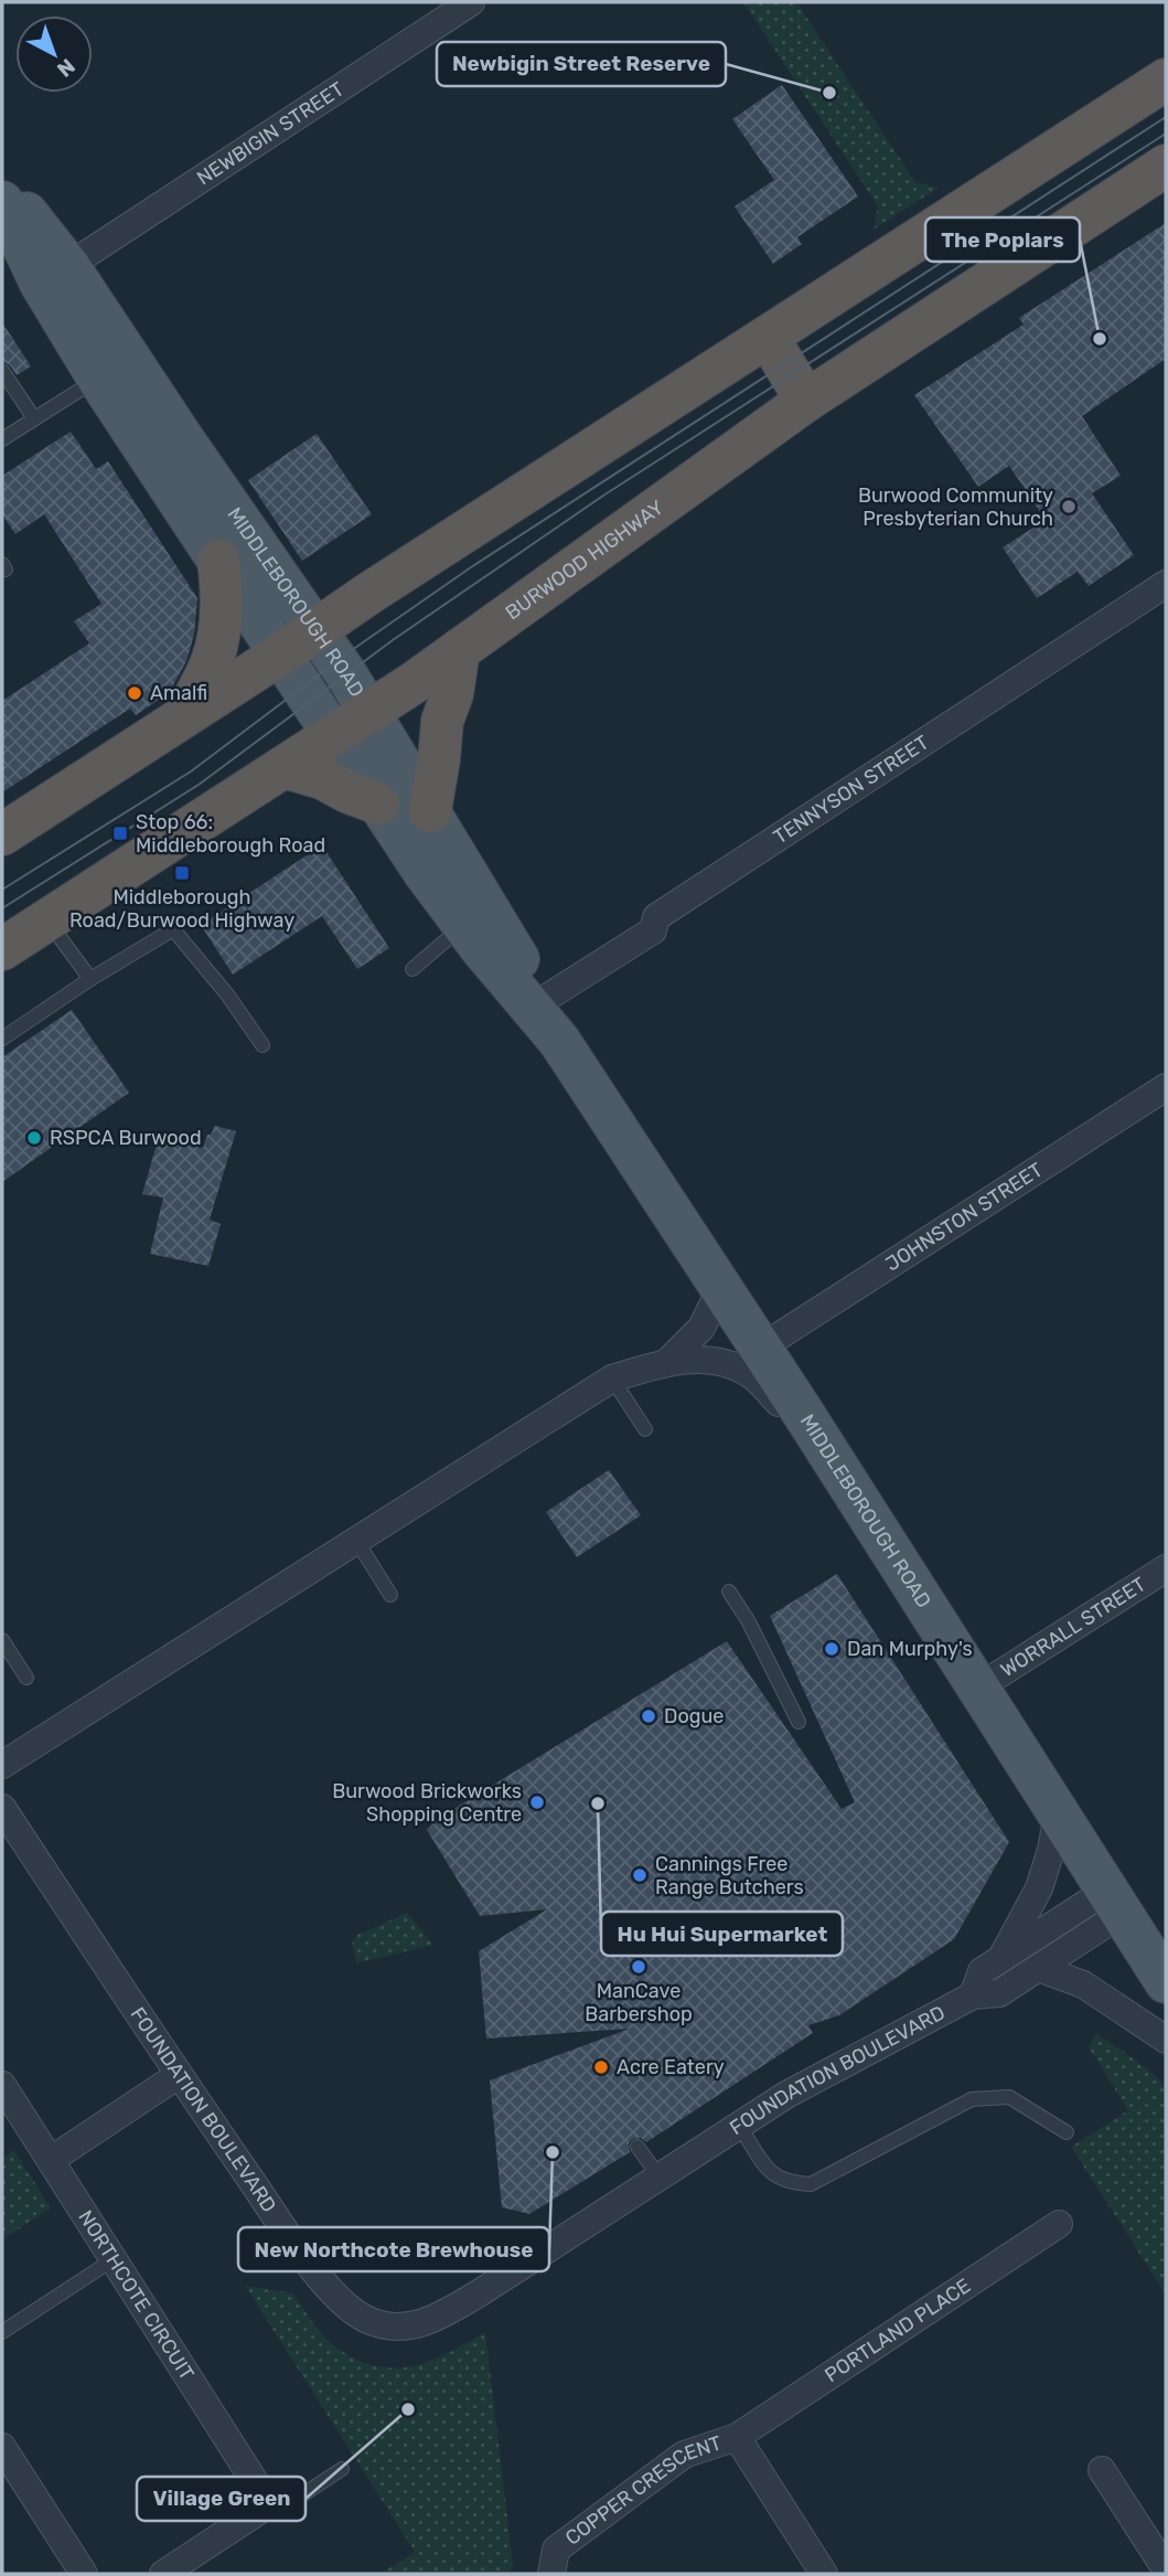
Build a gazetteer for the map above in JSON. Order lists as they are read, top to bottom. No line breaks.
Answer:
{"streets":{"highway":["BURWOOD HIGHWAY"],"main road":["MIDDLEBOROUGH ROAD"],"street":["NEWBIGIN STREET","TENNYSON STREET","JOHNSTON STREET","WORRALL STREET","FOUNDATION BOULEVARD","NORTHCOTE CIRCUIT","PORTLAND PLACE","COPPER CRESCENT"]},"crossings":[["NEWBIGIN STREET","MIDDLEBOROUGH ROAD"],["BURWOOD HIGHWAY","MIDDLEBOROUGH ROAD"],["MIDDLEBOROUGH ROAD","TENNYSON STREET"],["MIDDLEBOROUGH ROAD","JOHNSTON STREET"],["MIDDLEBOROUGH ROAD","WORRALL STREET"],["MIDDLEBOROUGH ROAD","FOUNDATION BOULEVARD"],["PORTLAND PLACE","COPPER CRESCENT"]],"places":{"other":["Newbigin Street Reserve","The Poplars","Burwood Community Presbyterian Church","Amalfi","RSPCA Burwood","Dan Murphy's","Dogue","Burwood Brickworks Shopping Centre","Hu Hui Supermarket","Cannings Free Range Butchers","ManCave Barbershop","Acre Eatery","New Northcote Brewhouse","Village Green"],"transit":["Stop 66: Middleborough Road","Middleborough Road/Burwood Highway"]},"north":"bottom right"}
